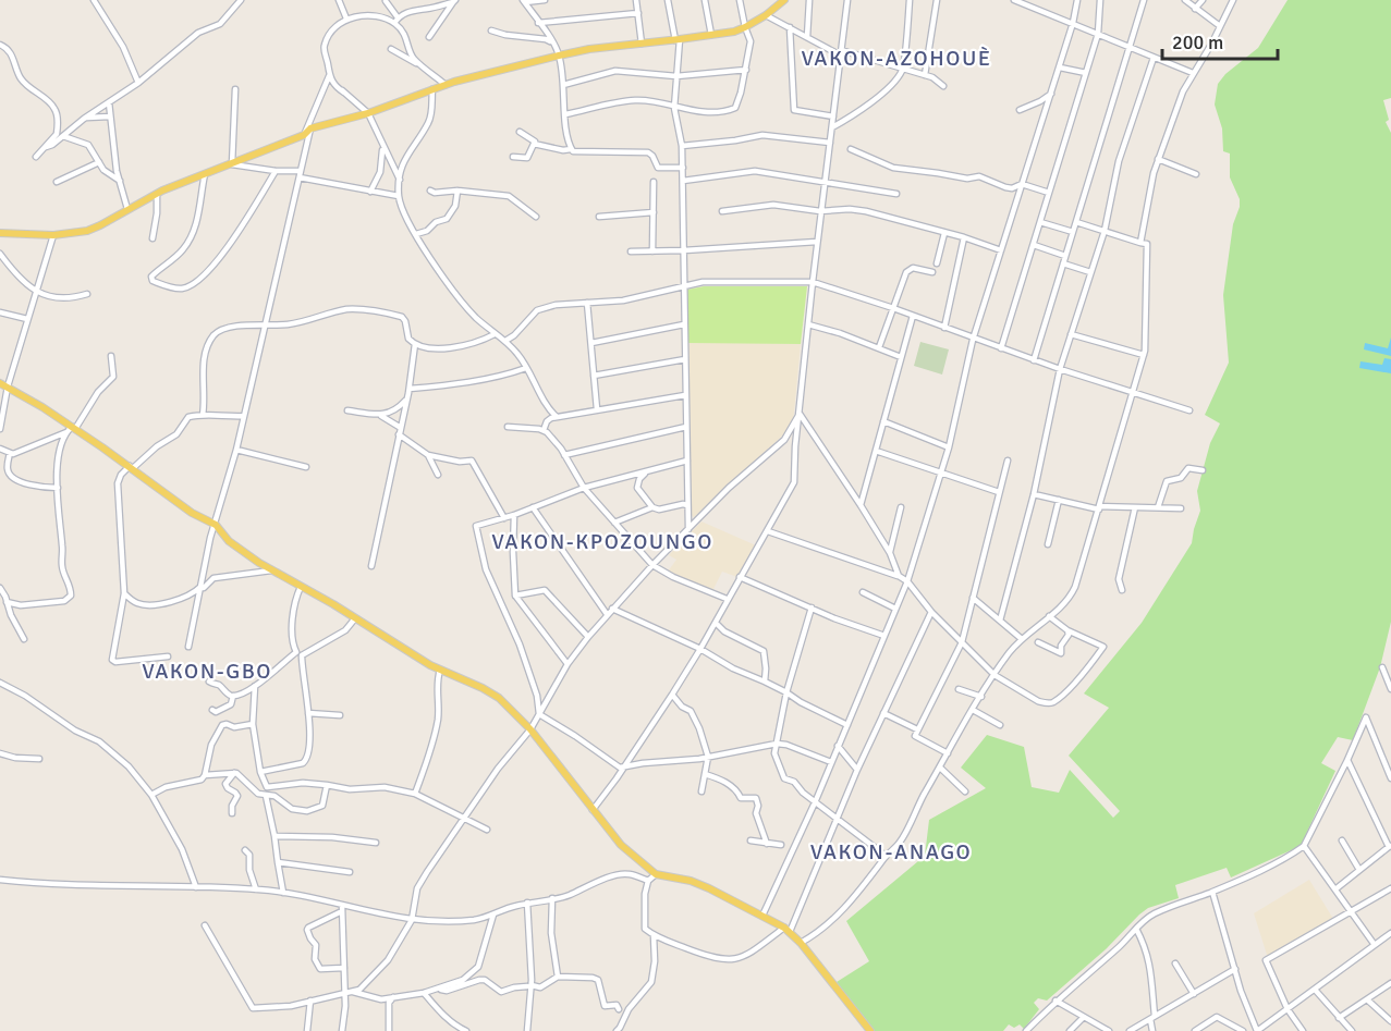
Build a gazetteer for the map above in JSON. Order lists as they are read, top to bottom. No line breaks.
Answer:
{"districts":["VAKON-AZOHOUÈ","VAKON-KPOZOUNGO","VAKON-GBO","VAKON-ANAGO"],"scale_bar":"200 m"}
